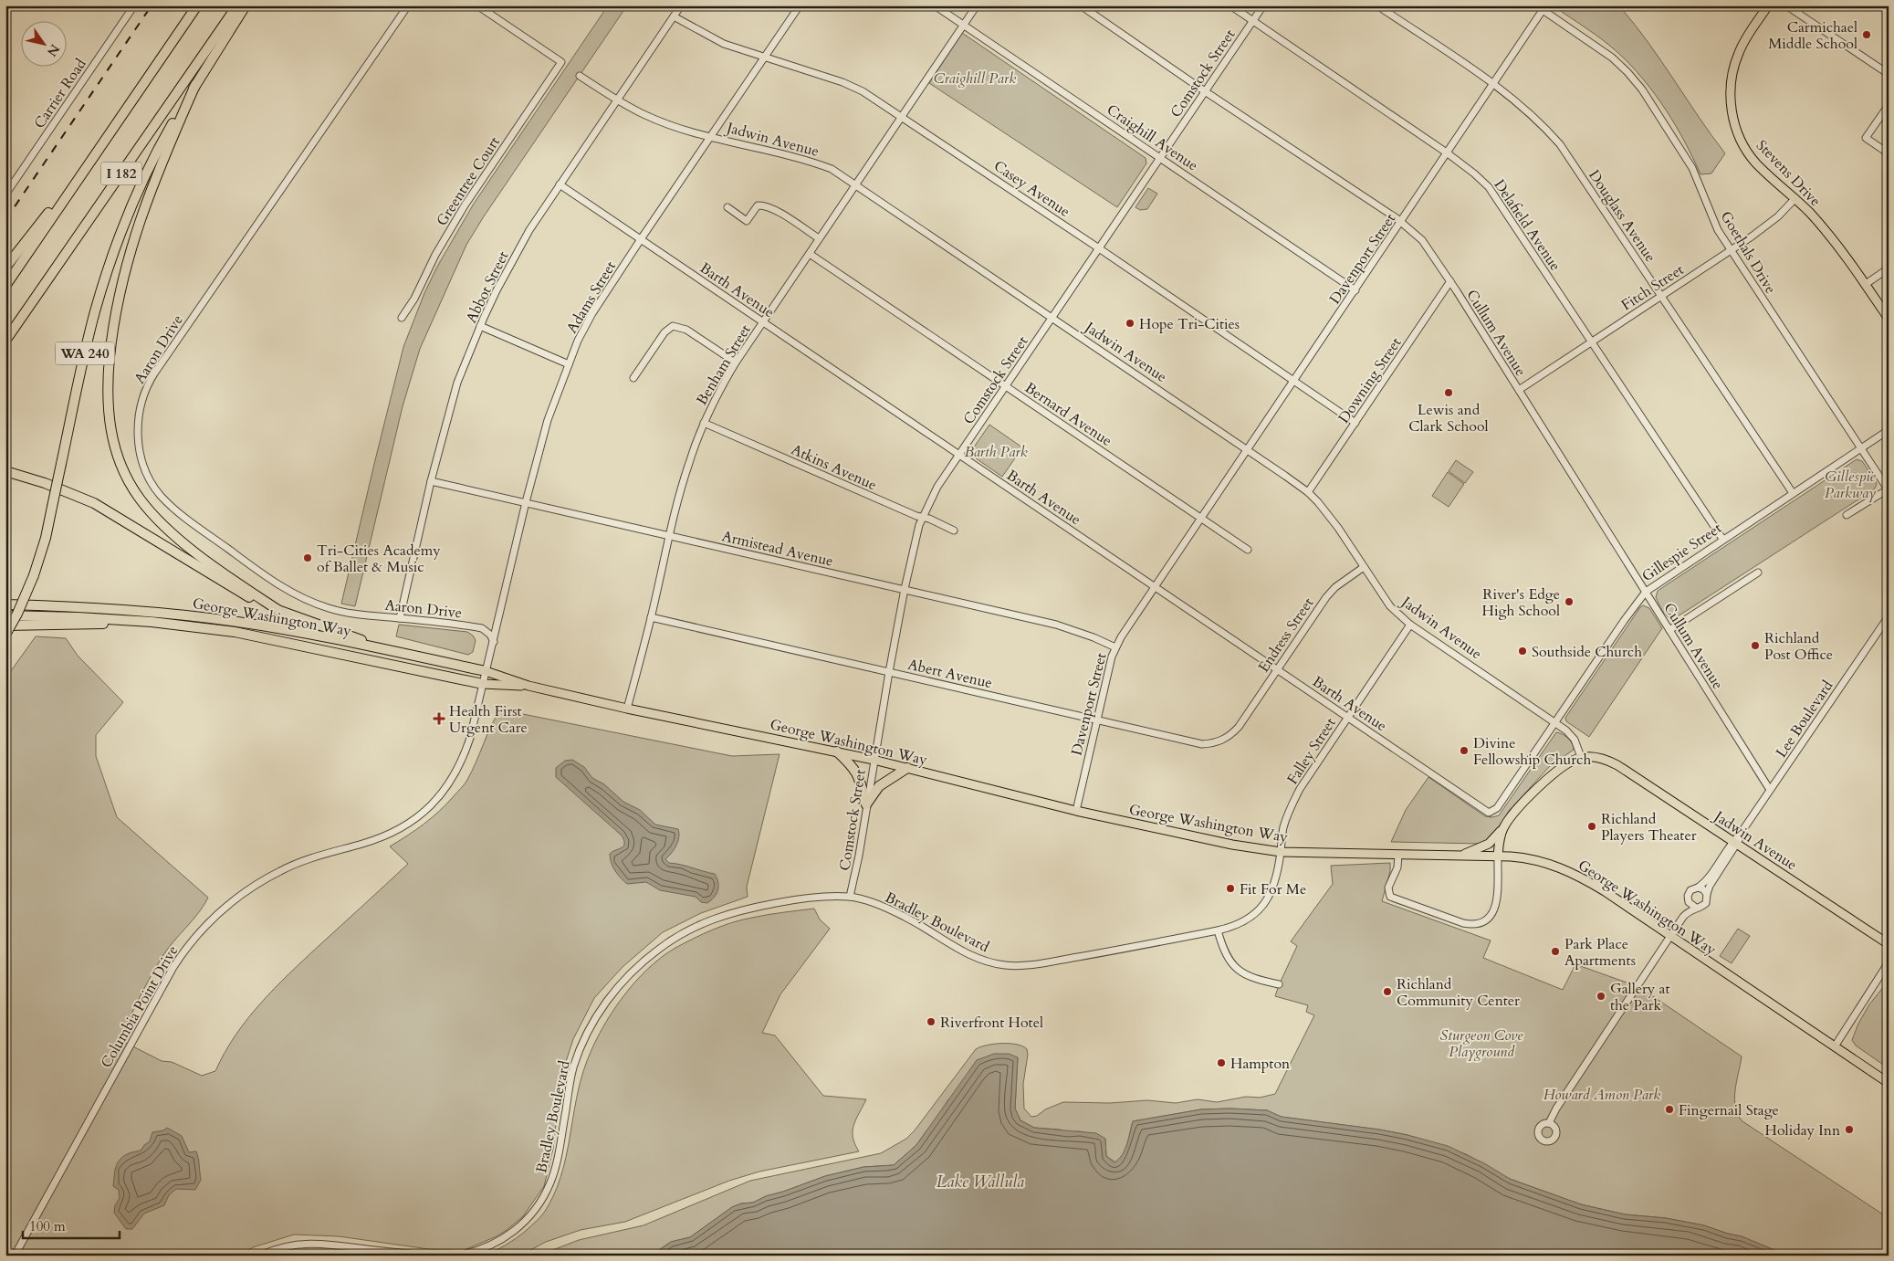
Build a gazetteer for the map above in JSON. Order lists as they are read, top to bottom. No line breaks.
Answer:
{"streets":{"highway":["I 182","WA 240","George Washington Way"],"main road":["Jadwin Avenue","Stevens Drive"],"street":["Comstock Street","Carrier Road","Craighill Avenue","Greentree Court","Casey Avenue","Douglass Avenue","Delafield Avenue","Goethals Drive","Davenport Street","Abbot Street","Fitch Street","Barth Avenue","Adams Street","Cullum Avenue","Aaron Drive","Benham Street","Downing Street","Bernard Avenue","Atkins Avenue","Armistead Avenue","Gillespie Street","Endress Street","Abert Avenue","Lee Boulevard","Falley Street","Bradley Boulevard","Columbia Point Drive"]},"crossings":[["Comstock Street","Craighill Avenue"],["Comstock Street","Jadwin Avenue"],["Comstock Street","Casey Avenue"],["Comstock Street","Delafield Avenue"],["Comstock Street","Barth Avenue"],["Comstock Street","Cullum Avenue"],["Comstock Street","Bernard Avenue"],["Comstock Street","Atkins Avenue"],["Comstock Street","Armistead Avenue"],["Comstock Street","George Washington Way"],["Comstock Street","Abert Avenue"],["Comstock Street","Bradley Boulevard"],["Craighill Avenue","Davenport Street"],["Craighill Avenue","Benham Street"],["Jadwin Avenue","Davenport Street"],["Jadwin Avenue","Abbot Street"],["Jadwin Avenue","Adams Street"],["Jadwin Avenue","Benham Street"],["Jadwin Avenue","Downing Street"],["Jadwin Avenue","Gillespie Street"],["Jadwin Avenue","Endress Street"],["Jadwin Avenue","Lee Boulevard"],["Jadwin Avenue","Falley Street"],["Stevens Drive","Fitch Street"],["Casey Avenue","Davenport Street"],["Casey Avenue","Abbot Street"],["Casey Avenue","Adams Street"],["Casey Avenue","Benham Street"],["Casey Avenue","Downing Street"],["Douglass Avenue","Davenport Street"],["Douglass Avenue","Fitch Street"],["Douglass Avenue","Gillespie Street"],["Delafield Avenue","Davenport Street"],["Delafield Avenue","Fitch Street"],["Delafield Avenue","Gillespie Street"],["Goethals Drive","Davenport Street"],["Goethals Drive","Fitch Street"],["Goethals Drive","Gillespie Street"],["Davenport Street","Barth Avenue"],["Davenport Street","Cullum Avenue"],["Davenport Street","Bernard Avenue"],["Davenport Street","Armistead Avenue"],["Davenport Street","George Washington Way"],["Davenport Street","Abert Avenue"],["Abbot Street","Barth Avenue"],["Abbot Street","Aaron Drive"],["Abbot Street","Armistead Avenue"],["Fitch Street","Cullum Avenue"],["Barth Avenue","Adams Street"],["Barth Avenue","Benham Street"],["Barth Avenue","Gillespie Street"],["Barth Avenue","Endress Street"],["Barth Avenue","Falley Street"],["Adams Street","Aaron Drive"],["Adams Street","Armistead Avenue"],["Cullum Avenue","Downing Street"],["Cullum Avenue","Gillespie Street"],["Cullum Avenue","Lee Boulevard"],["Benham Street","Bernard Avenue"],["Benham Street","Atkins Avenue"],["Benham Street","Armistead Avenue"],["Benham Street","George Washington Way"],["Benham Street","Abert Avenue"],["George Washington Way","Lee Boulevard"],["George Washington Way","Falley Street"],["George Washington Way","Bradley Boulevard"],["George Washington Way","Columbia Point Drive"],["Endress Street","Abert Avenue"],["Falley Street","Bradley Boulevard"]],"water":["Lake Wallula"],"parks":["Craighill Park","Barth Park","Gillespie Parkway","Sturgeon Cove Playground","Howard Amon Park"],"places":{"other":["Carmichael Middle School","Hope Tri-Cities","Lewis and Clark School","Tri-Cities Academy of Ballet & Music","River's Edge High School","Richland Post Office","Southside Church","Divine Fellowship Church","Richland Players Theater","Fit For Me","Park Place Apartments","Richland Community Center","Gallery at the Park","Riverfront Hotel","Hampton","Fingernail Stage","Holiday Inn"],"health":["Health First Urgent Care"]},"scale_bar":"100 m","north":"bottom right"}
